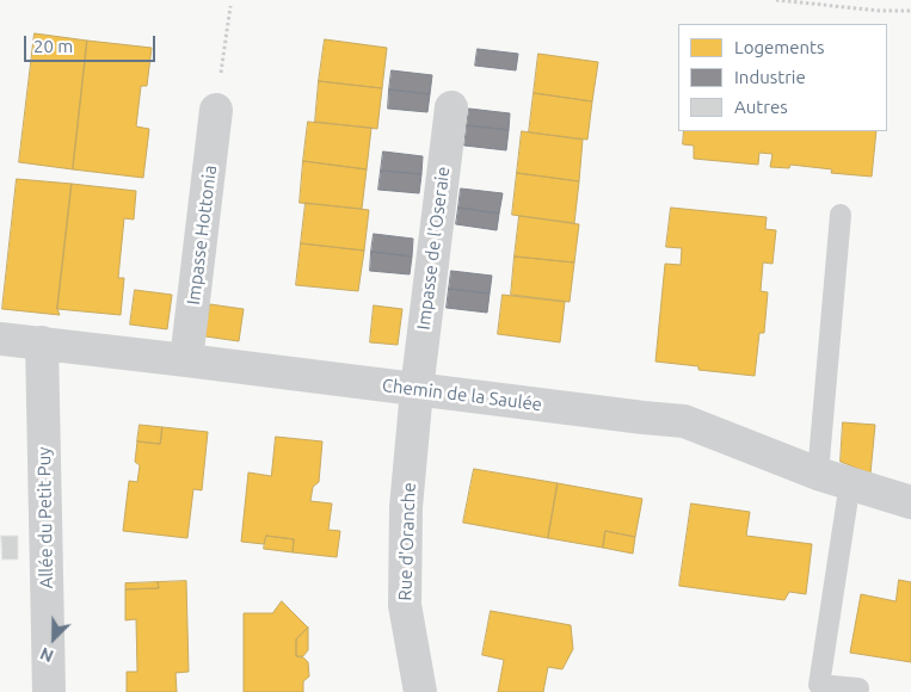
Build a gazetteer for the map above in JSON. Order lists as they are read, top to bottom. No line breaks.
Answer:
{"streets":{"street":["Impasse Hottonia","Impasse de l'Oseraie","Chemin de la Saulée","Allée du Petit Puy","Rue d'Oranche"]},"crossings":[["Impasse Hottonia","Chemin de la Saulée"],["Impasse de l'Oseraie","Chemin de la Saulée"],["Impasse de l'Oseraie","Rue d'Oranche"],["Chemin de la Saulée","Allée du Petit Puy"],["Chemin de la Saulée","Rue d'Oranche"]],"legend":["Logements","Industrie","Autres"],"scale_bar":"20 m","north":"bottom left"}
